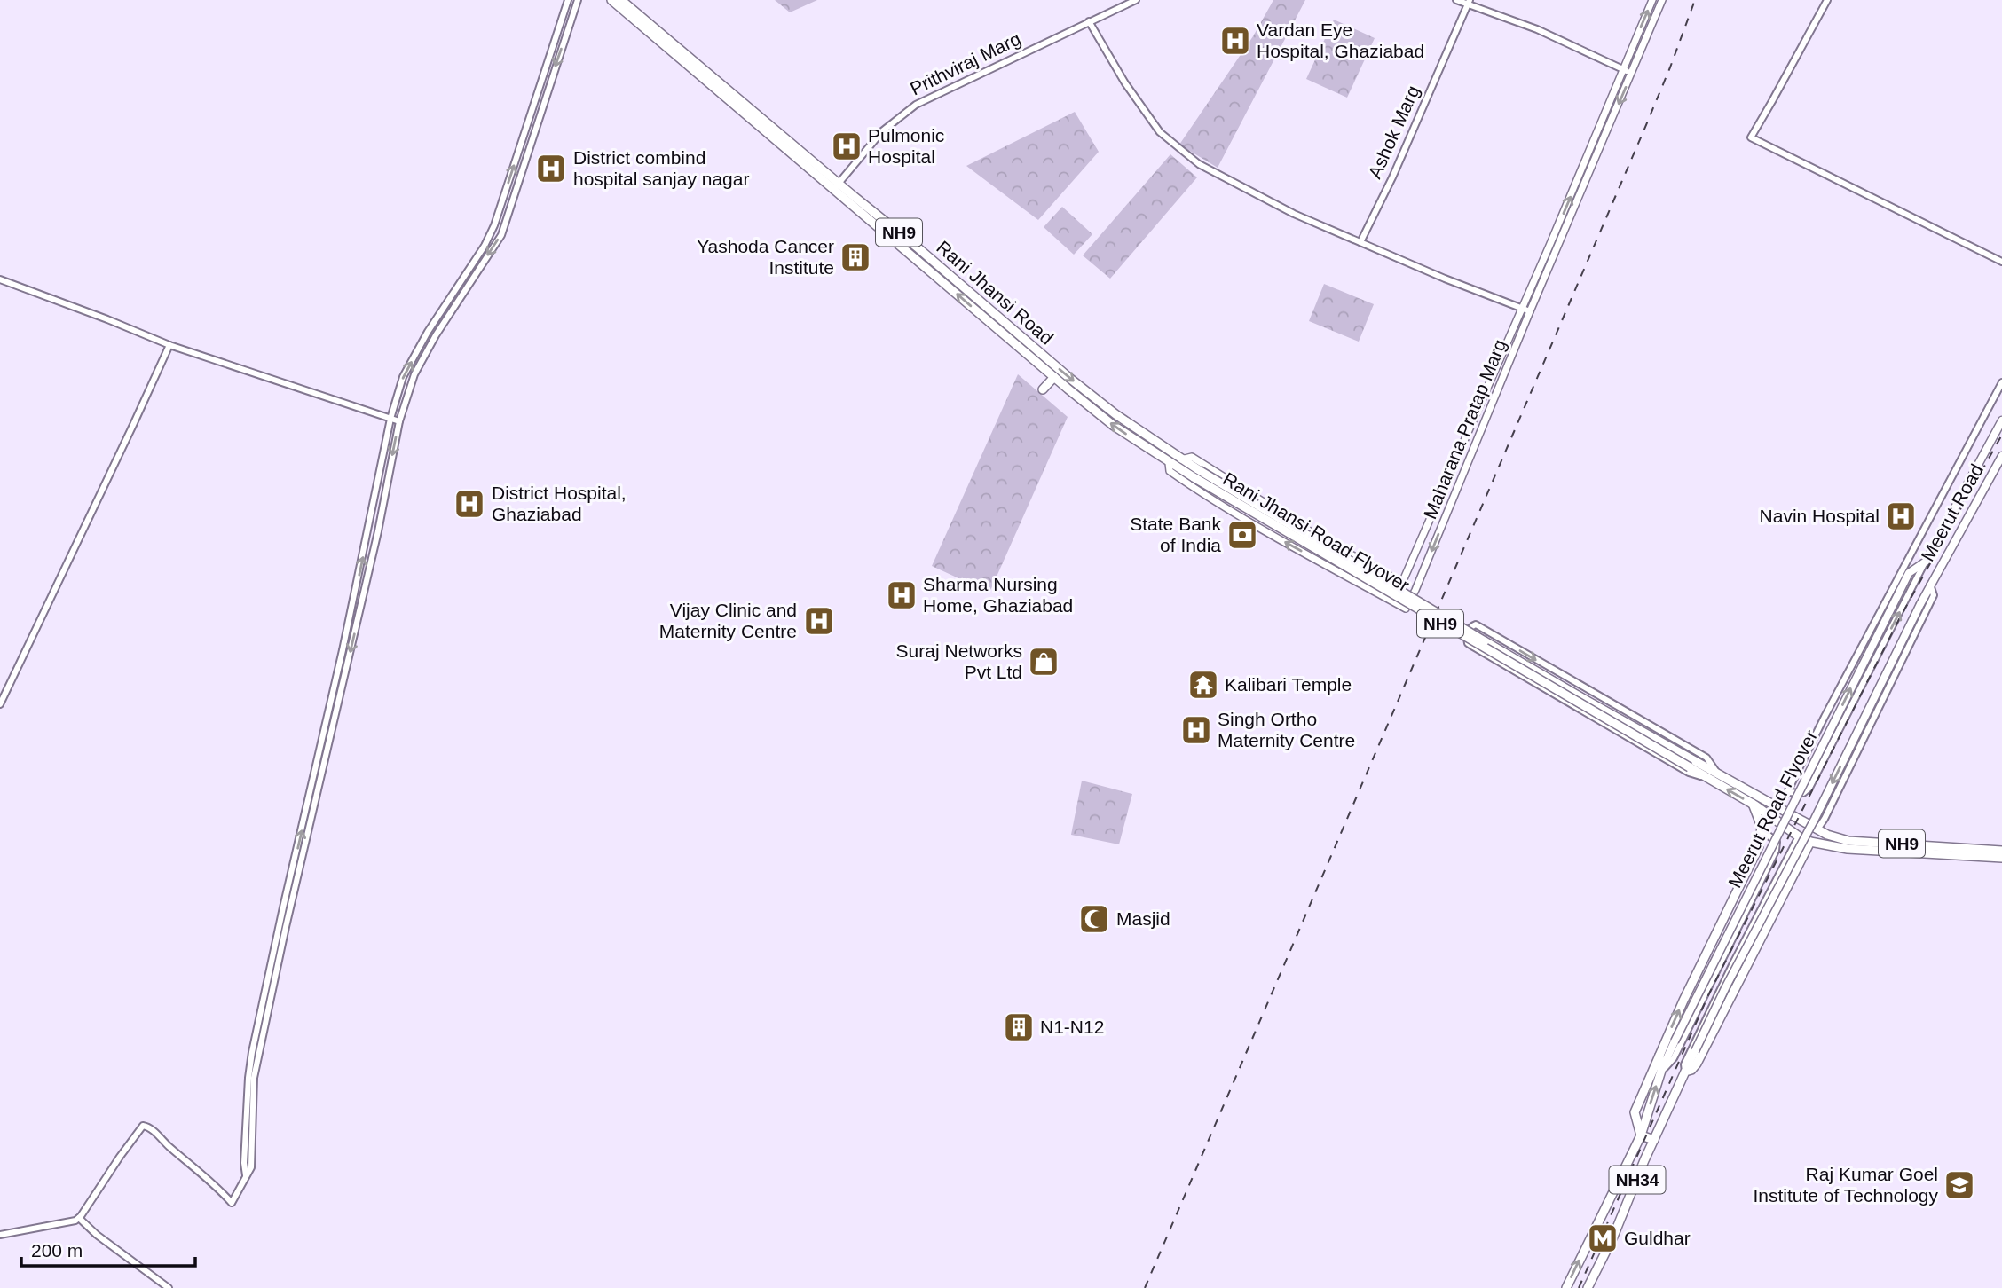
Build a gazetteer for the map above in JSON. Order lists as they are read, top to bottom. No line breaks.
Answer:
{"streets":{"highway":["NH9","Rani Jhansi Road","Rani Jhansi Road Flyover","NH34"],"main road":["Maharana Pratap Marg","Meerut Road","Meerut Road Flyover"],"street":["Prithviraj Marg","Ashok Marg"]},"crossings":[["Prithviraj Marg","Rani Jhansi Road"],["NH9","Rani Jhansi Road Flyover"],["Rani Jhansi Road","Maharana Pratap Marg"],["Rani Jhansi Road","Rani Jhansi Road Flyover"],["Maharana Pratap Marg","Rani Jhansi Road Flyover"],["Meerut Road","Meerut Road Flyover"],["Meerut Road","NH34"],["Meerut Road Flyover","NH34"]],"one_way":["Meerut Road","Meerut Road Flyover"],"places":{"hospital":["Vardan Eye Hospital, Ghaziabad","Pulmonic Hospital","District combind hospital sanjay nagar","District Hospital, Ghaziabad","Navin Hospital","Sharma Nursing Home, Ghaziabad","Vijay Clinic and Maternity Centre","Singh Ortho Maternity Centre"],"building":["Yashoda Cancer Institute","N1-N12"],"bank":["State Bank of India"],"shop":["Suraj Networks Pvt Ltd"],"temple":["Kalibari Temple"],"mosque":["Masjid"],"school or university":["Raj Kumar Goel Institute of Technology"],"metro station":["Guldhar"]},"scale_bar":"200 m"}
